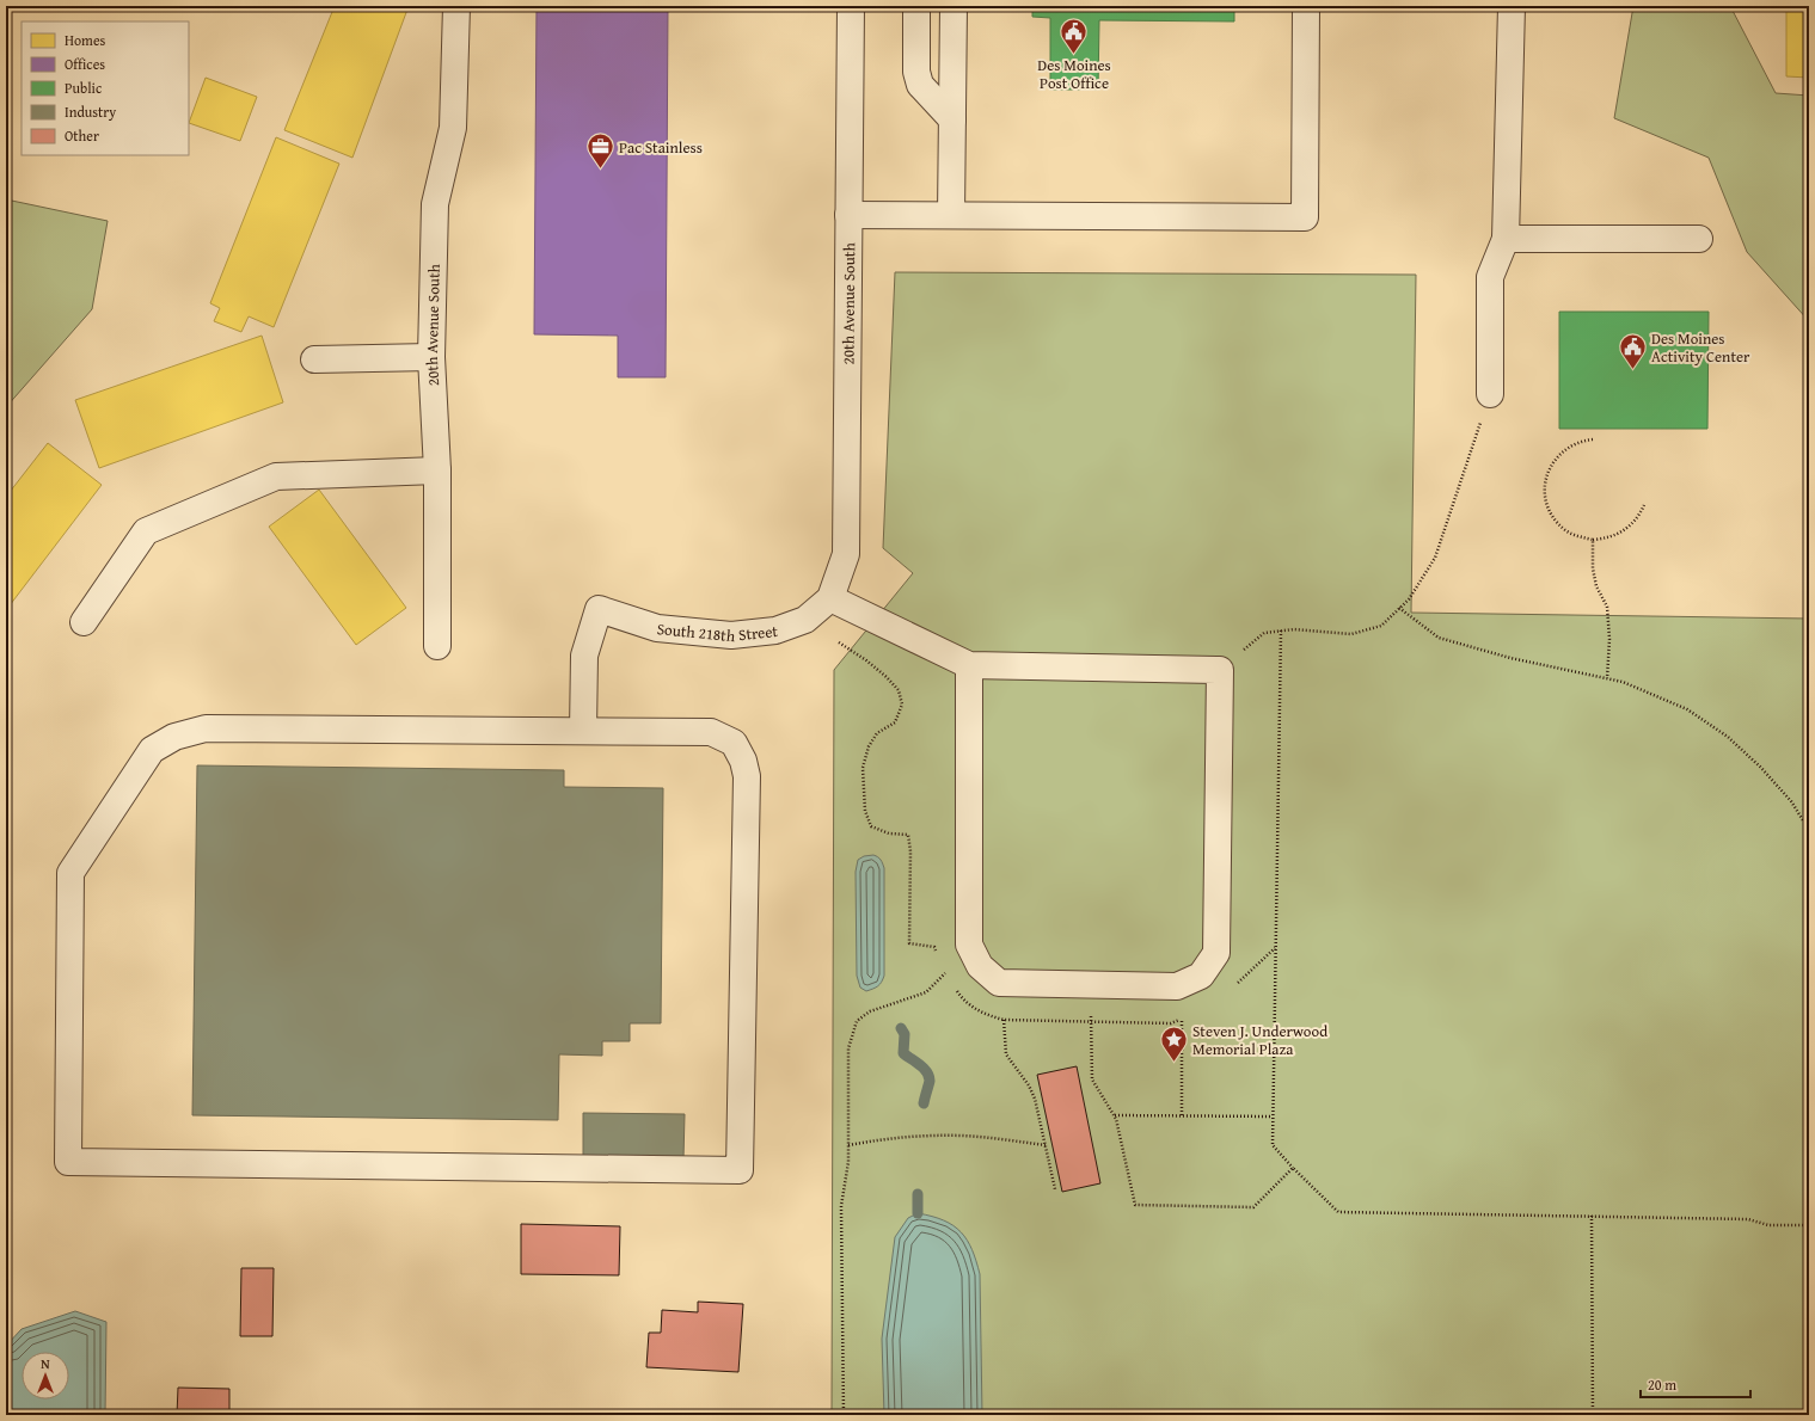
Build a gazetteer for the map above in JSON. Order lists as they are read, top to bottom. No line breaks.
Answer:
{"streets":{"street":["20th Avenue South","South 218th Street"]},"crossings":[["20th Avenue South","South 218th Street"]],"places":{"public building":["Des Moines Post Office","Des Moines Activity Center"],"office":["Pac Stainless"],"place":["Steven J. Underwood Memorial Plaza"]},"legend":["Homes","Offices","Public","Industry","Other"],"scale_bar":"20 m","north":"top"}
